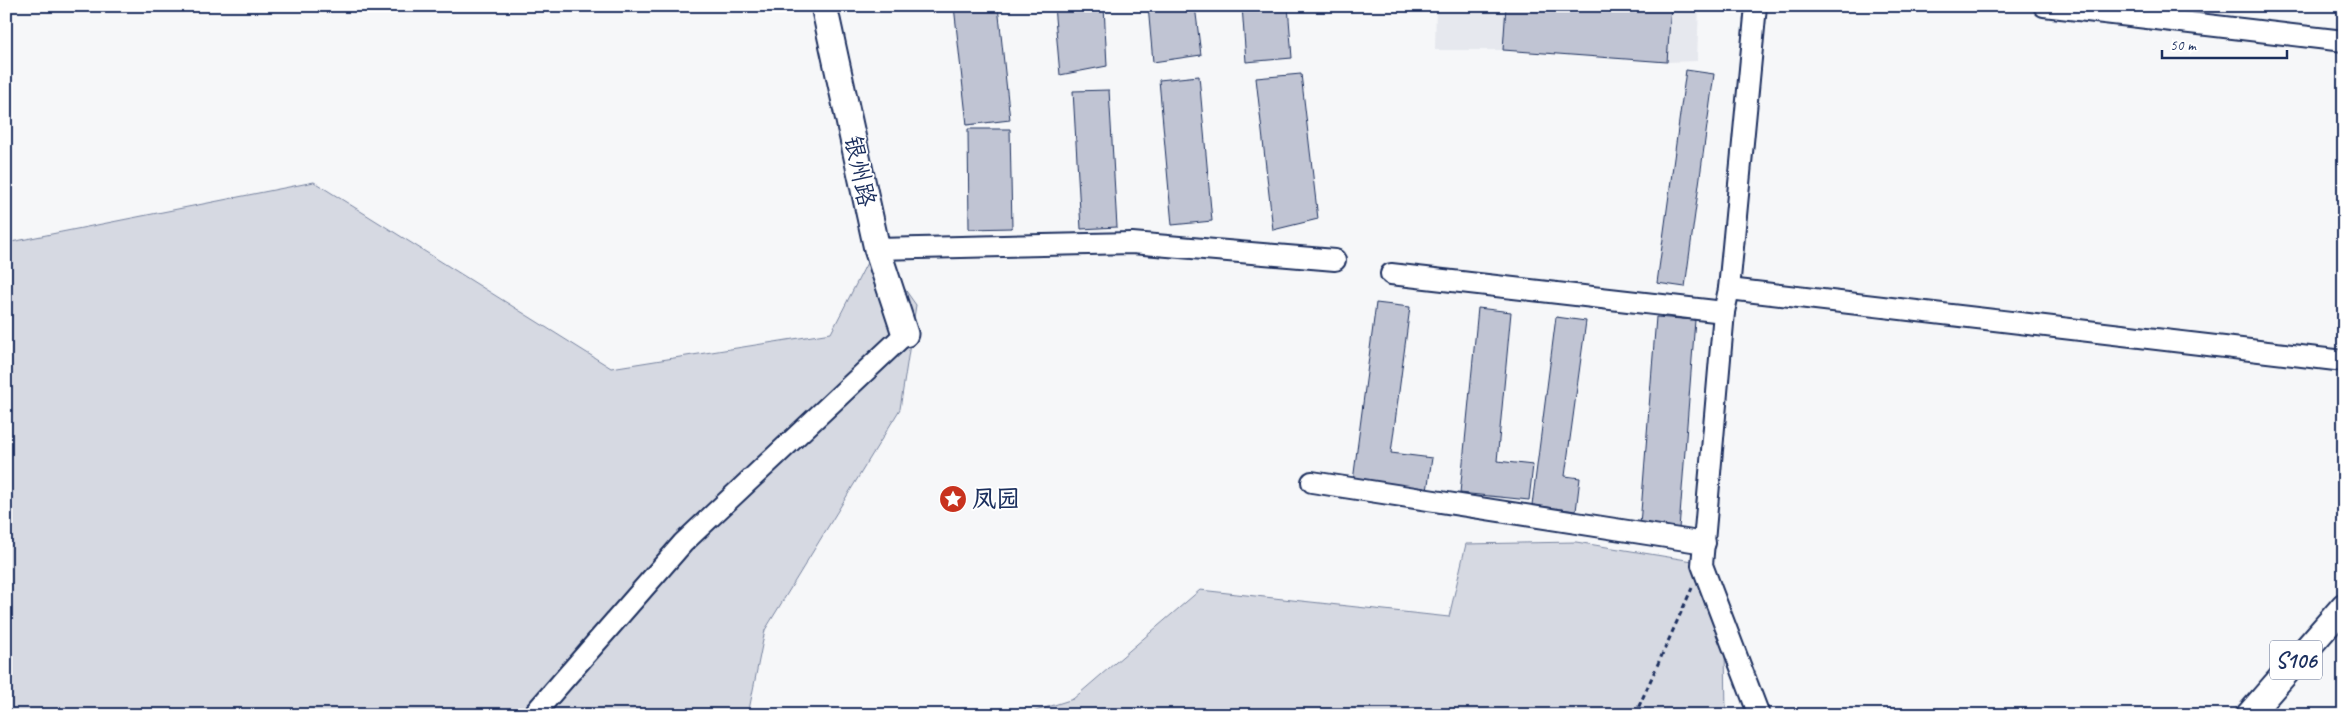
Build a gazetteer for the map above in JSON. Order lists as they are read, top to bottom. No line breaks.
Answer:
{"streets":{"main road":["银州路","S106"]},"places":{"place":["凤园"]},"scale_bar":"50 m"}
